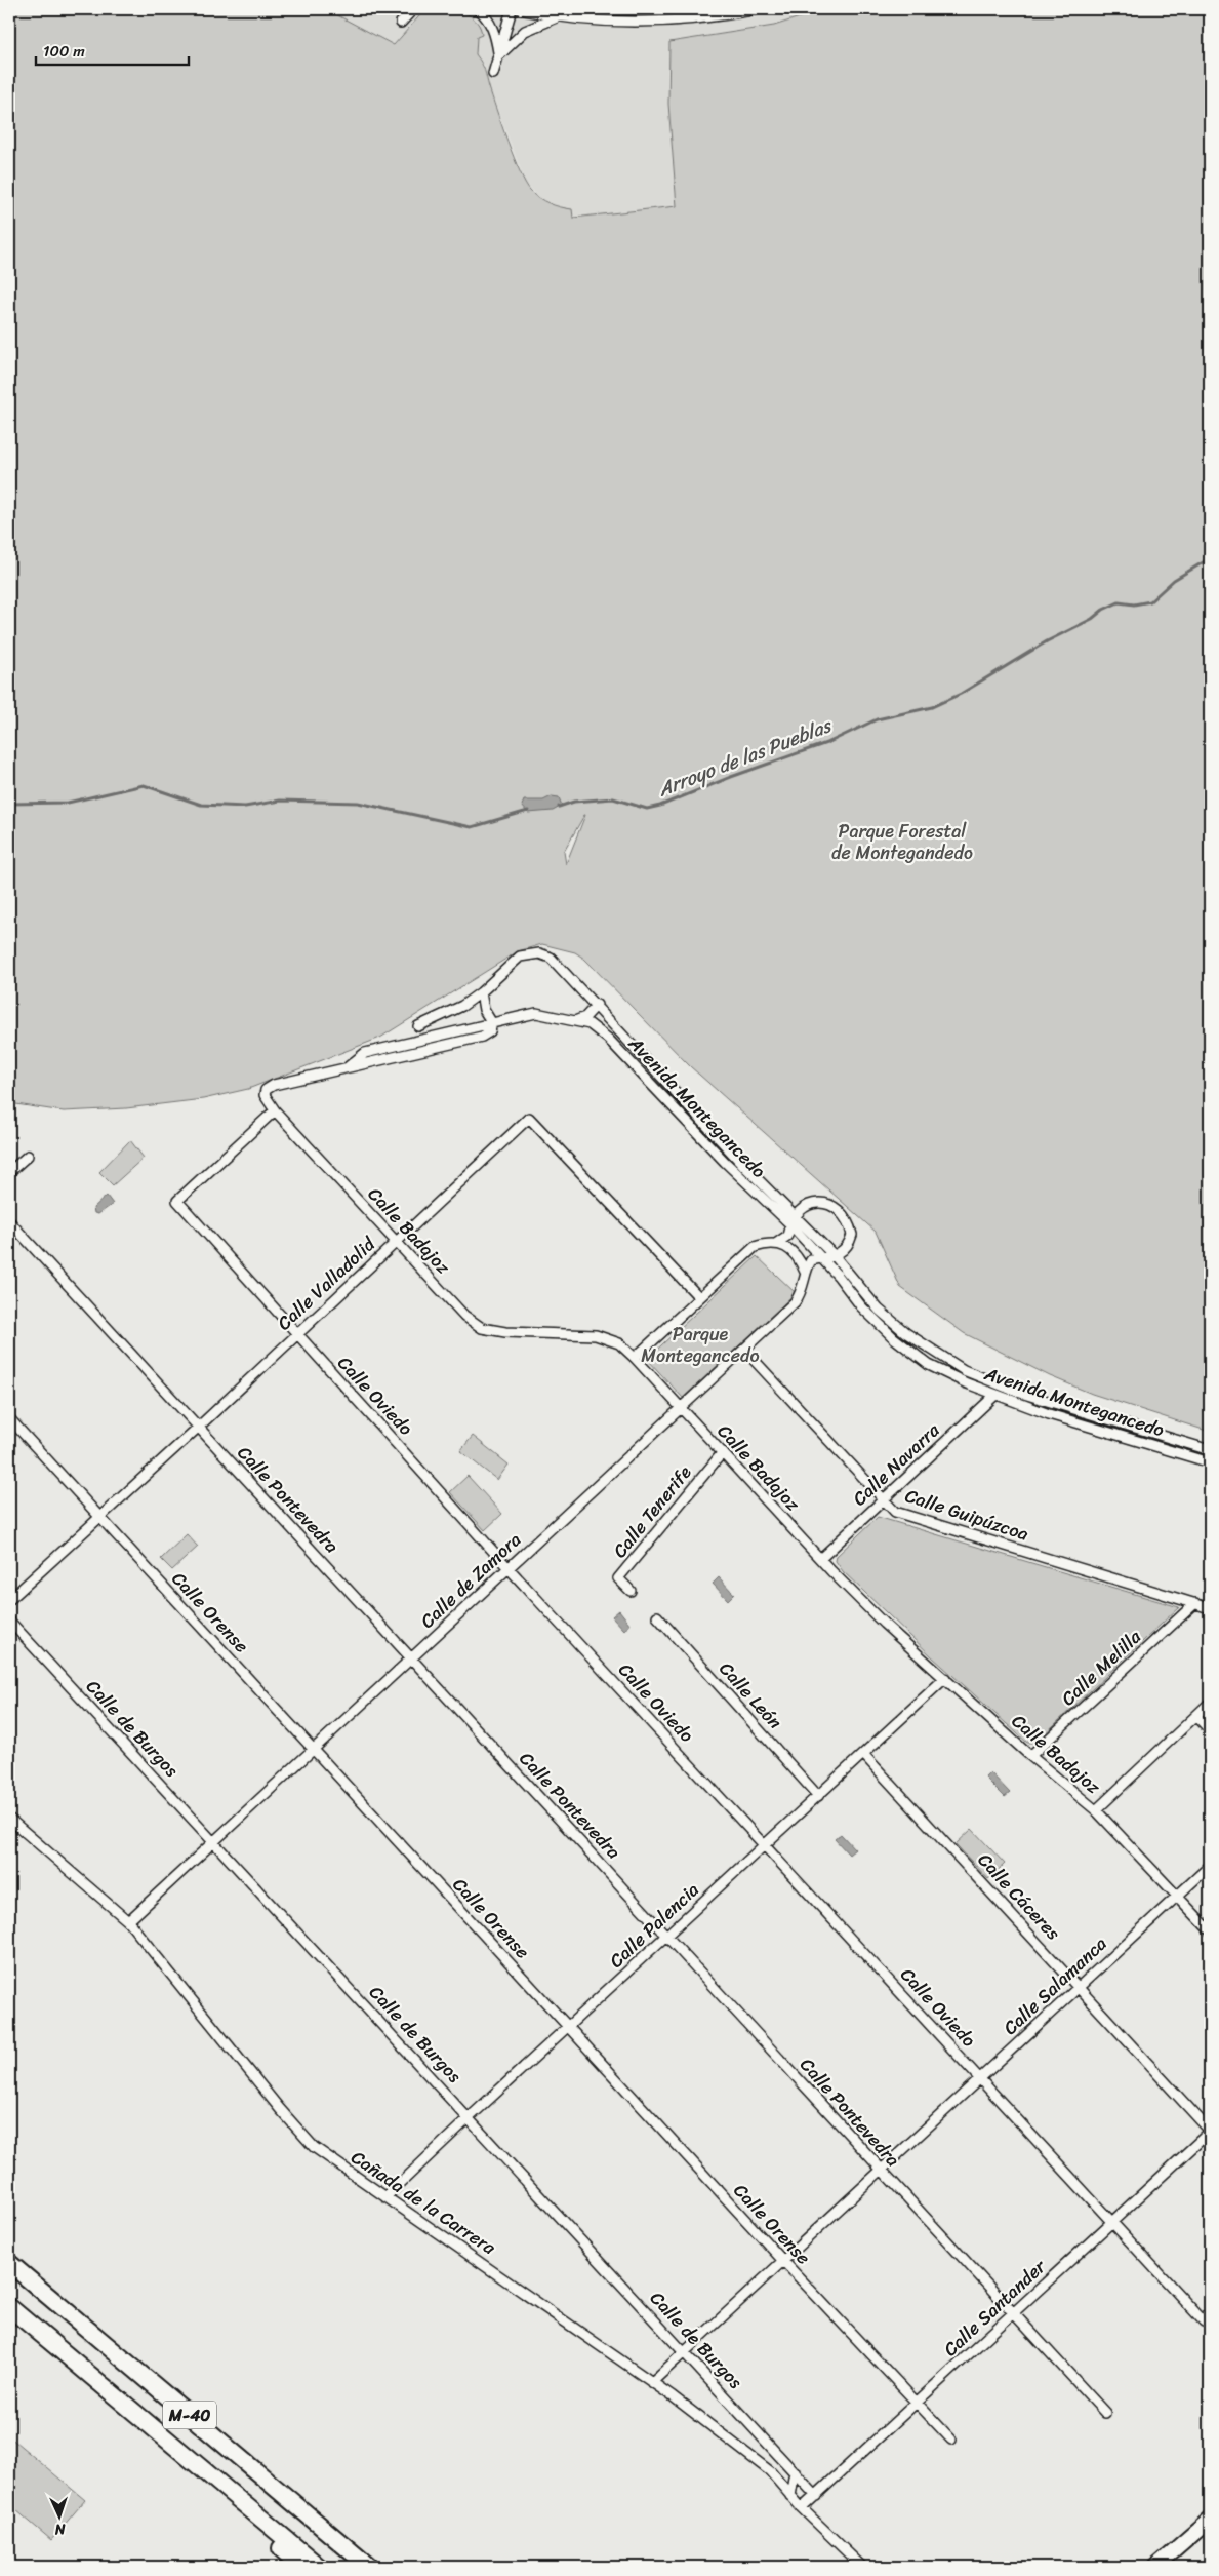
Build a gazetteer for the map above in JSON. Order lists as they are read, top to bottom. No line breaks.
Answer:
{"streets":{"highway":["M-40"],"street":["Avenida Montegancedo","Calle Badajoz","Calle Valladolid","Calle Oviedo","Calle Navarra","Calle Pontevedra","Calle Tenerife","Calle Guipúzcoa","Calle de Zamora","Calle Orense","Calle Melilla","Calle León","Calle de Burgos","Calle Cáceres","Calle Palencia","Calle Salamanca","Cañada de la Carrera","Calle Santander"]},"crossings":[["Avenida Montegancedo","Calle Badajoz"],["Avenida Montegancedo","Calle Navarra"],["Calle Badajoz","Calle Valladolid"],["Calle Badajoz","Calle Oviedo"],["Calle Badajoz","Calle Navarra"],["Calle Badajoz","Calle Tenerife"],["Calle Badajoz","Calle de Zamora"],["Calle Badajoz","Calle Melilla"],["Calle Badajoz","Calle Palencia"],["Calle Badajoz","Calle Salamanca"],["Calle Valladolid","Calle Oviedo"],["Calle Valladolid","Calle Pontevedra"],["Calle Valladolid","Calle Orense"],["Calle Oviedo","Calle de Zamora"],["Calle Oviedo","Calle Palencia"],["Calle Oviedo","Calle Salamanca"],["Calle Oviedo","Calle Santander"],["Calle Navarra","Calle Guipúzcoa"],["Calle Pontevedra","Calle de Zamora"],["Calle Pontevedra","Calle Palencia"],["Calle Pontevedra","Calle Salamanca"],["Calle Pontevedra","Calle Santander"],["Calle Guipúzcoa","Calle de Zamora"],["Calle Guipúzcoa","Calle Melilla"],["Calle de Zamora","Calle Orense"],["Calle de Zamora","Calle de Burgos"],["Calle de Zamora","Cañada de la Carrera"],["Calle Orense","Calle Palencia"],["Calle Orense","Calle Salamanca"],["Calle Orense","Calle Santander"],["Calle León","Calle Palencia"],["Calle de Burgos","Calle Palencia"],["Calle de Burgos","Calle Salamanca"],["Calle de Burgos","Calle Santander"],["Calle Cáceres","Calle Palencia"],["Calle Cáceres","Calle Salamanca"],["Calle Cáceres","Calle Santander"],["Calle Palencia","Cañada de la Carrera"],["Calle Salamanca","Cañada de la Carrera"],["Cañada de la Carrera","Calle Santander"]],"water":["Arroyo de las Pueblas"],"parks":["Parque Forestal de Montegandedo","Parque Montegancedo"],"scale_bar":"100 m","north":"bottom"}
